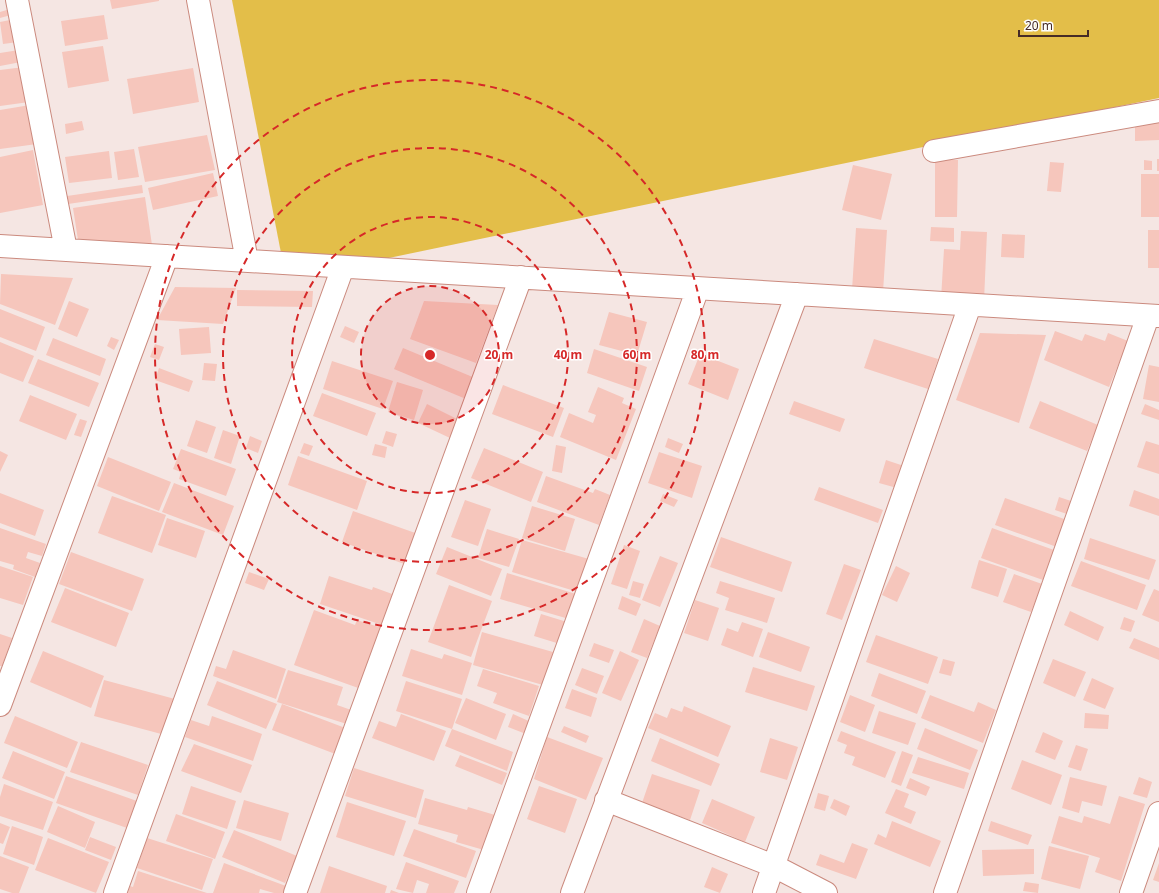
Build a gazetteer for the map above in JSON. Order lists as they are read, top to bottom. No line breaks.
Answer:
{"scale_bar":"20 m","rings":["20 m","40 m","60 m","80 m"]}
